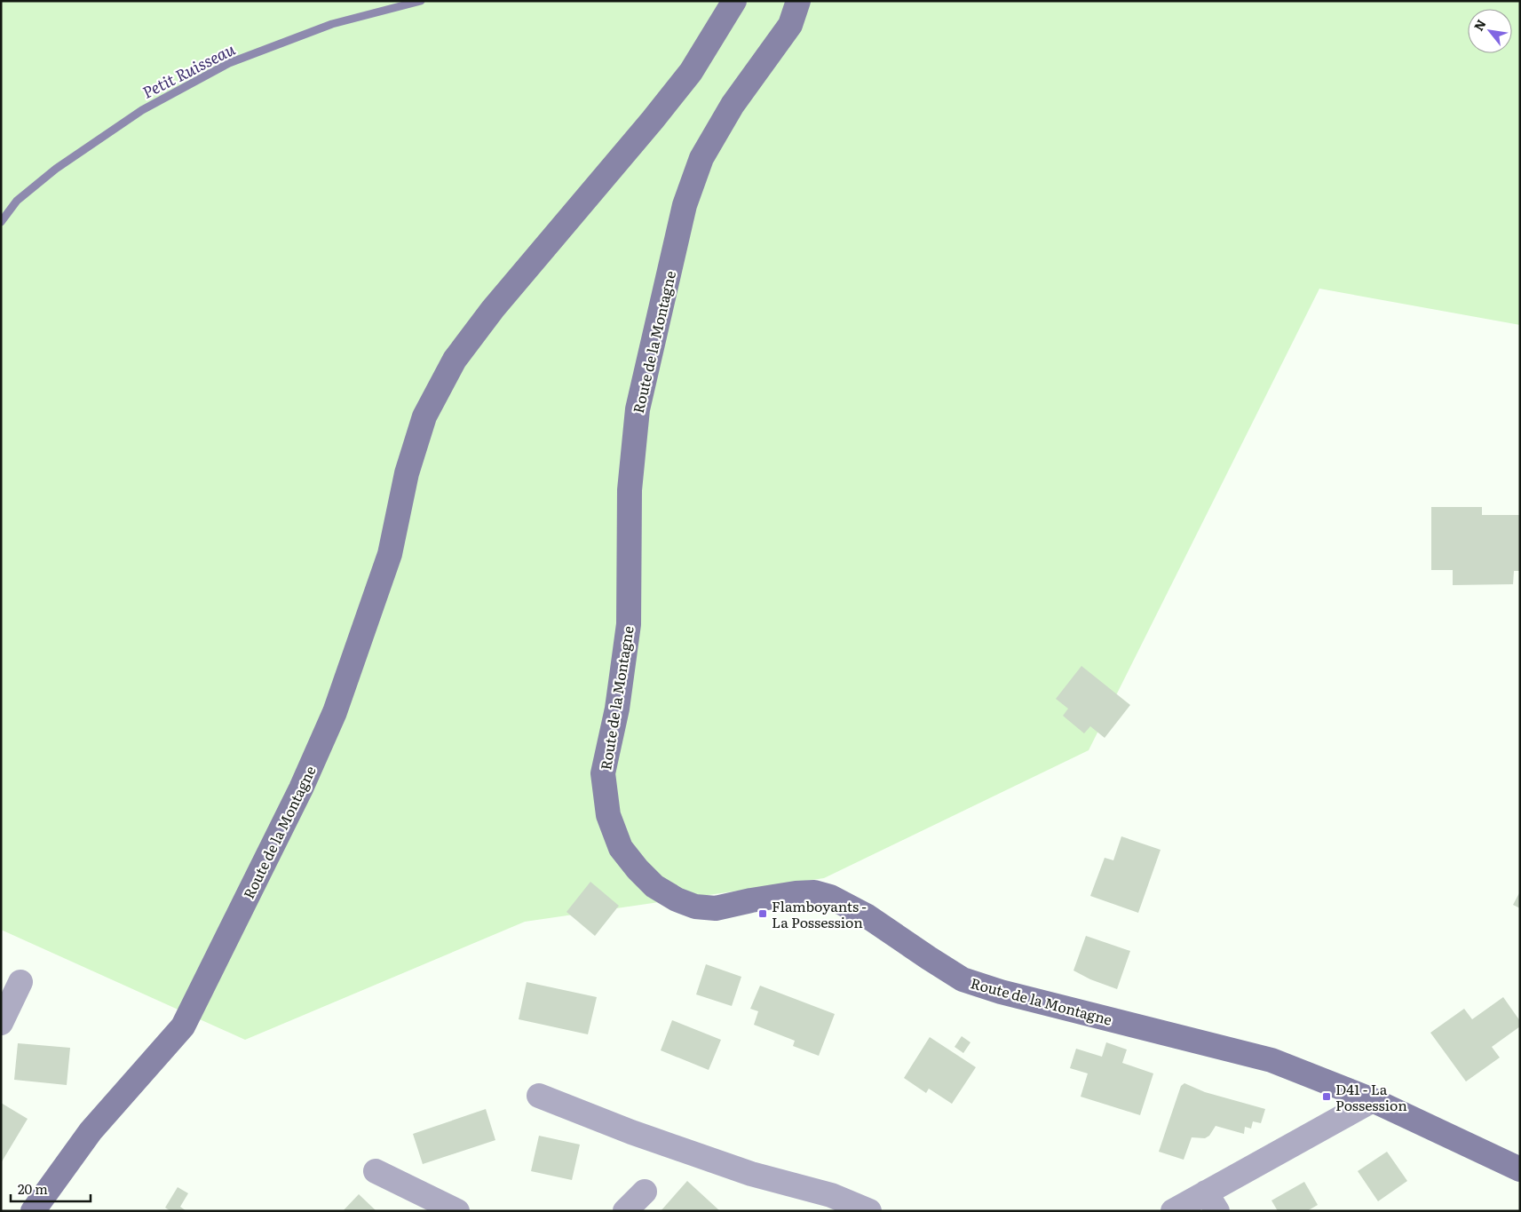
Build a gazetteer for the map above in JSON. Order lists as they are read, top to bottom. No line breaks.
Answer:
{"streets":{"main road":["Route de la Montagne"]},"water":["Petit Ruisseau"],"places":{"transit":["Flamboyants - La Possession","D41 - La Possession"]},"scale_bar":"20 m","north":"top left"}
